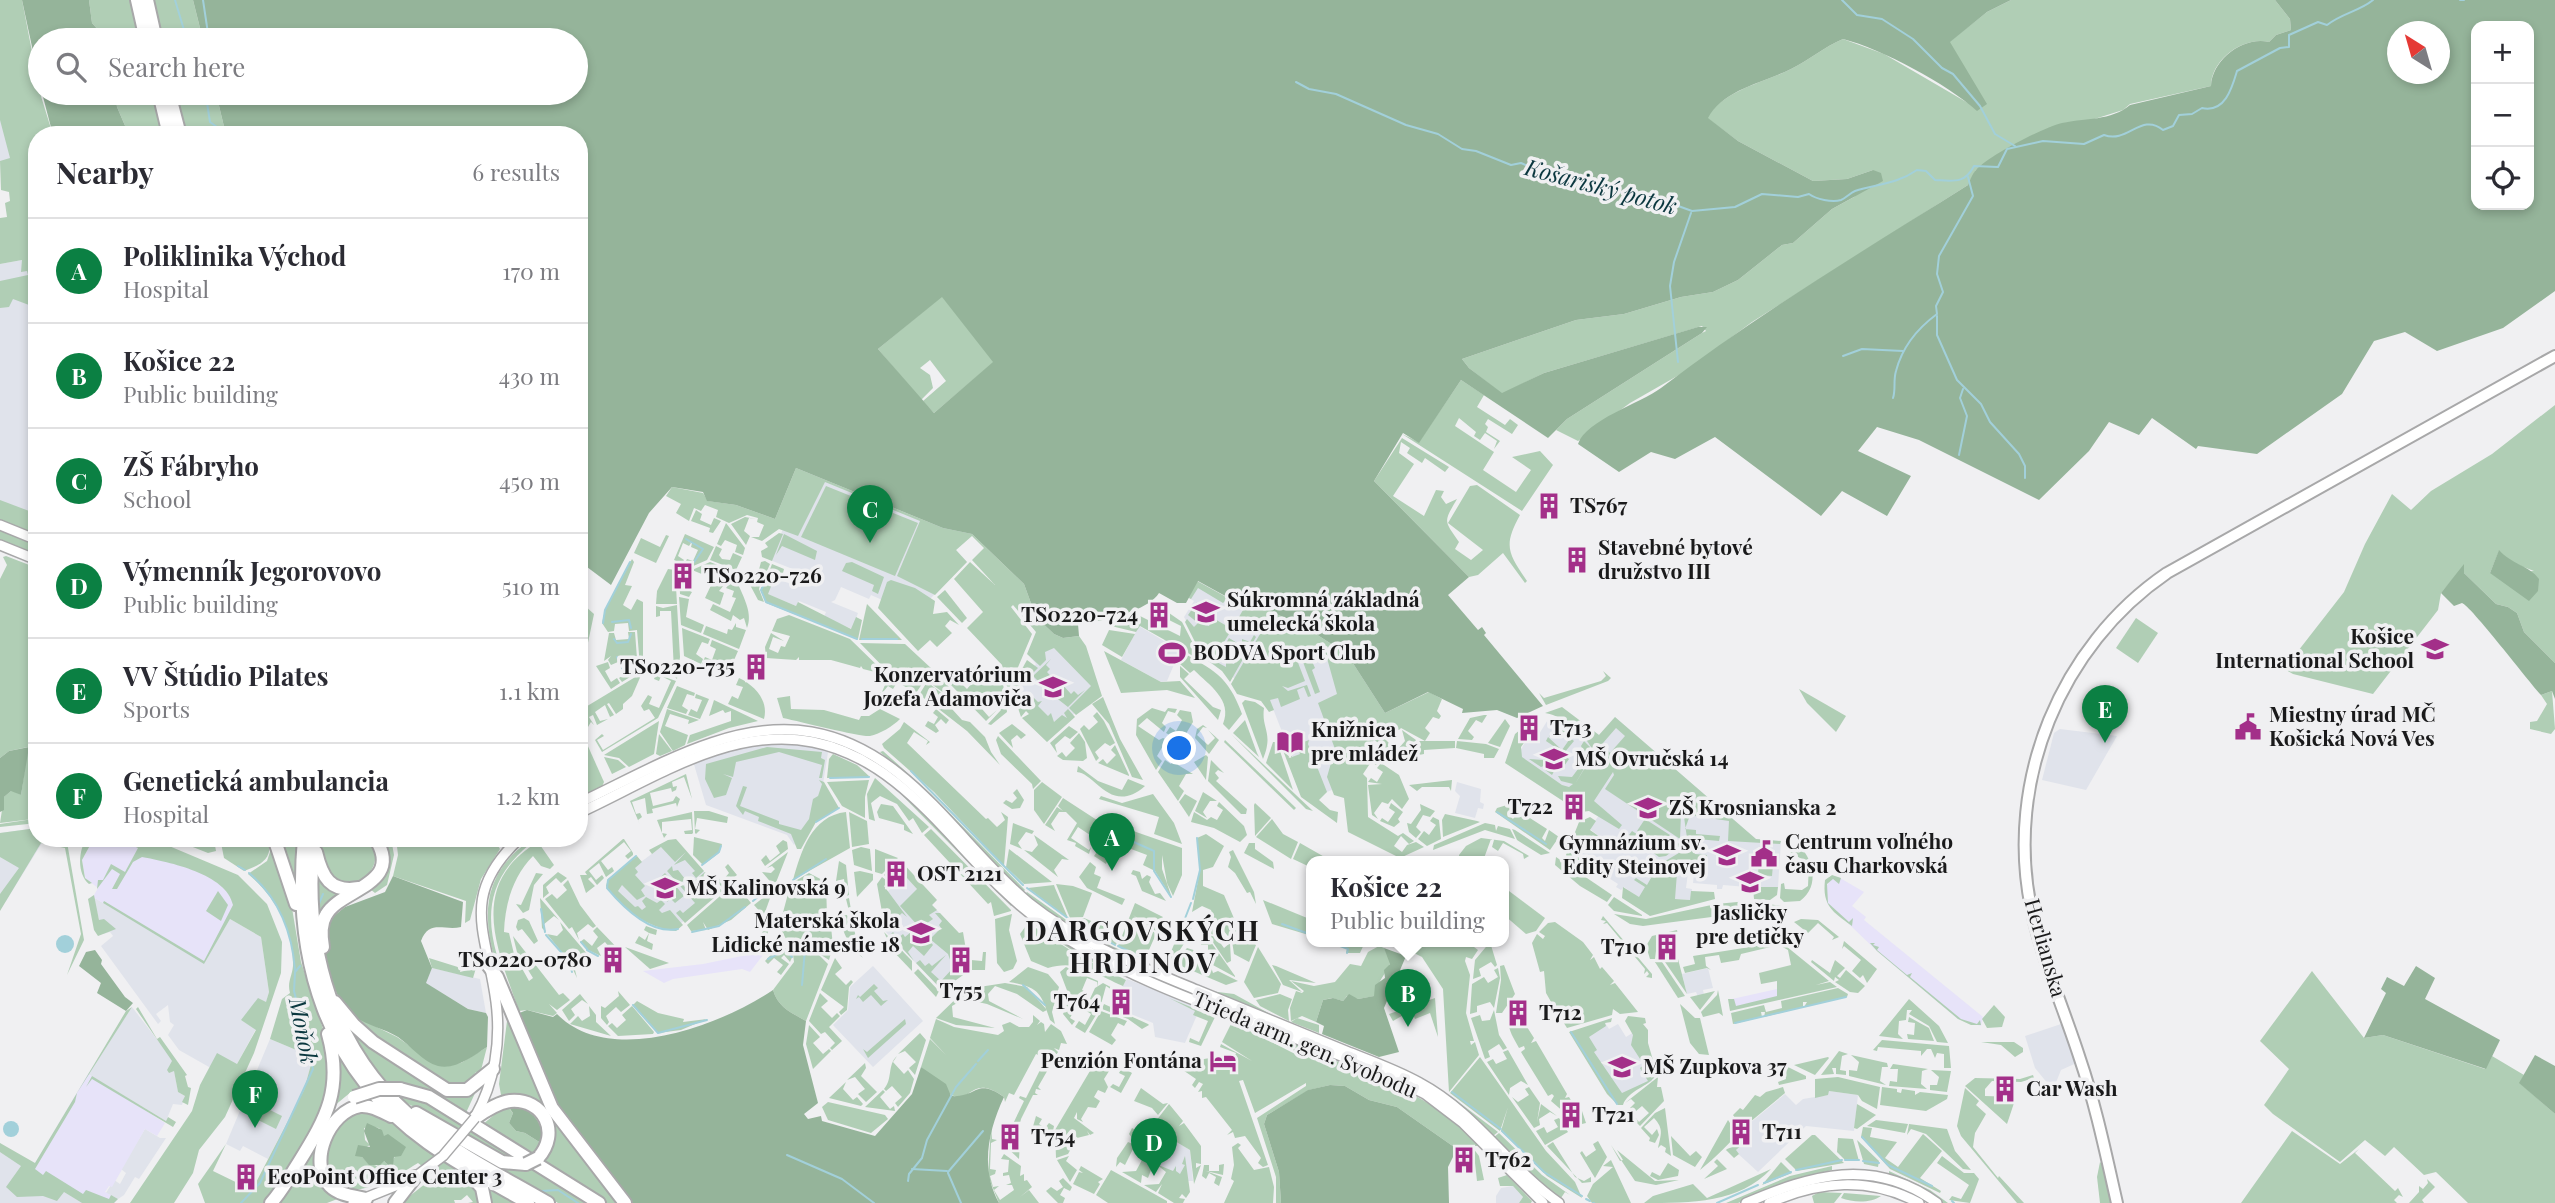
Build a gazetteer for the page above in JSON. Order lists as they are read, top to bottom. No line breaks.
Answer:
{"streets":{"main road":["Herlianska"],"street":["Trieda arm. gen. Svobodu"]},"districts":["DARGOVSKÝCH HRDINOV"],"water":["Košariský potok","Moňok"],"places":{"building":["TS767","Stavebné bytové družstvo III","TS0220-726","TS0220-724","TS0220-735","T713","T722","OST 2121","T710","TS0220-0780","T755","T764","T712","Car Wash","T721","T711","T754","T762","EcoPoint Office Center 3"],"school or university":["Súkromná základná umelecká škola","Košice International School","Konzervatórium Jozefa Adamoviča","MŠ Ovručská 14","ZŠ Krosnianska 2","Gymnázium sv. Edity Steinovej","Jasličky pre detičky","MŠ Kalinovská 9","Materská škola Lidické námestie 18","MŠ Zupkova 37"],"sports":["BODVA Sport Club"],"public building":["Miestny úrad MČ Košická Nová Ves","Centrum voľného času Charkovská"],"library":["Knižnica pre mládež"],"hotel":["Penzión Fontána"]},"north":"top left","page":{"map_buttons":["+","−"],"search":"Search here","heading":["Nearby","6 results"],"list":[{"mark":"A","name":"Poliklinika Východ","note":"Hospital","value":"170 m"},{"mark":"B","name":"Košice 22","note":"Public building","value":"430 m"},{"mark":"C","name":"ZŠ Fábryho","note":"School","value":"450 m"},{"mark":"D","name":"Výmenník Jegorovovo","note":"Public building","value":"510 m"},{"mark":"E","name":"VV Štúdio Pilates","note":"Sports","value":"1.1 km"},{"mark":"F","name":"Genetická ambulancia","note":"Hospital","value":"1.2 km"}],"pins":["C","E","A","B","F","D"],"popup":["Košice 22","Public building"]}}
